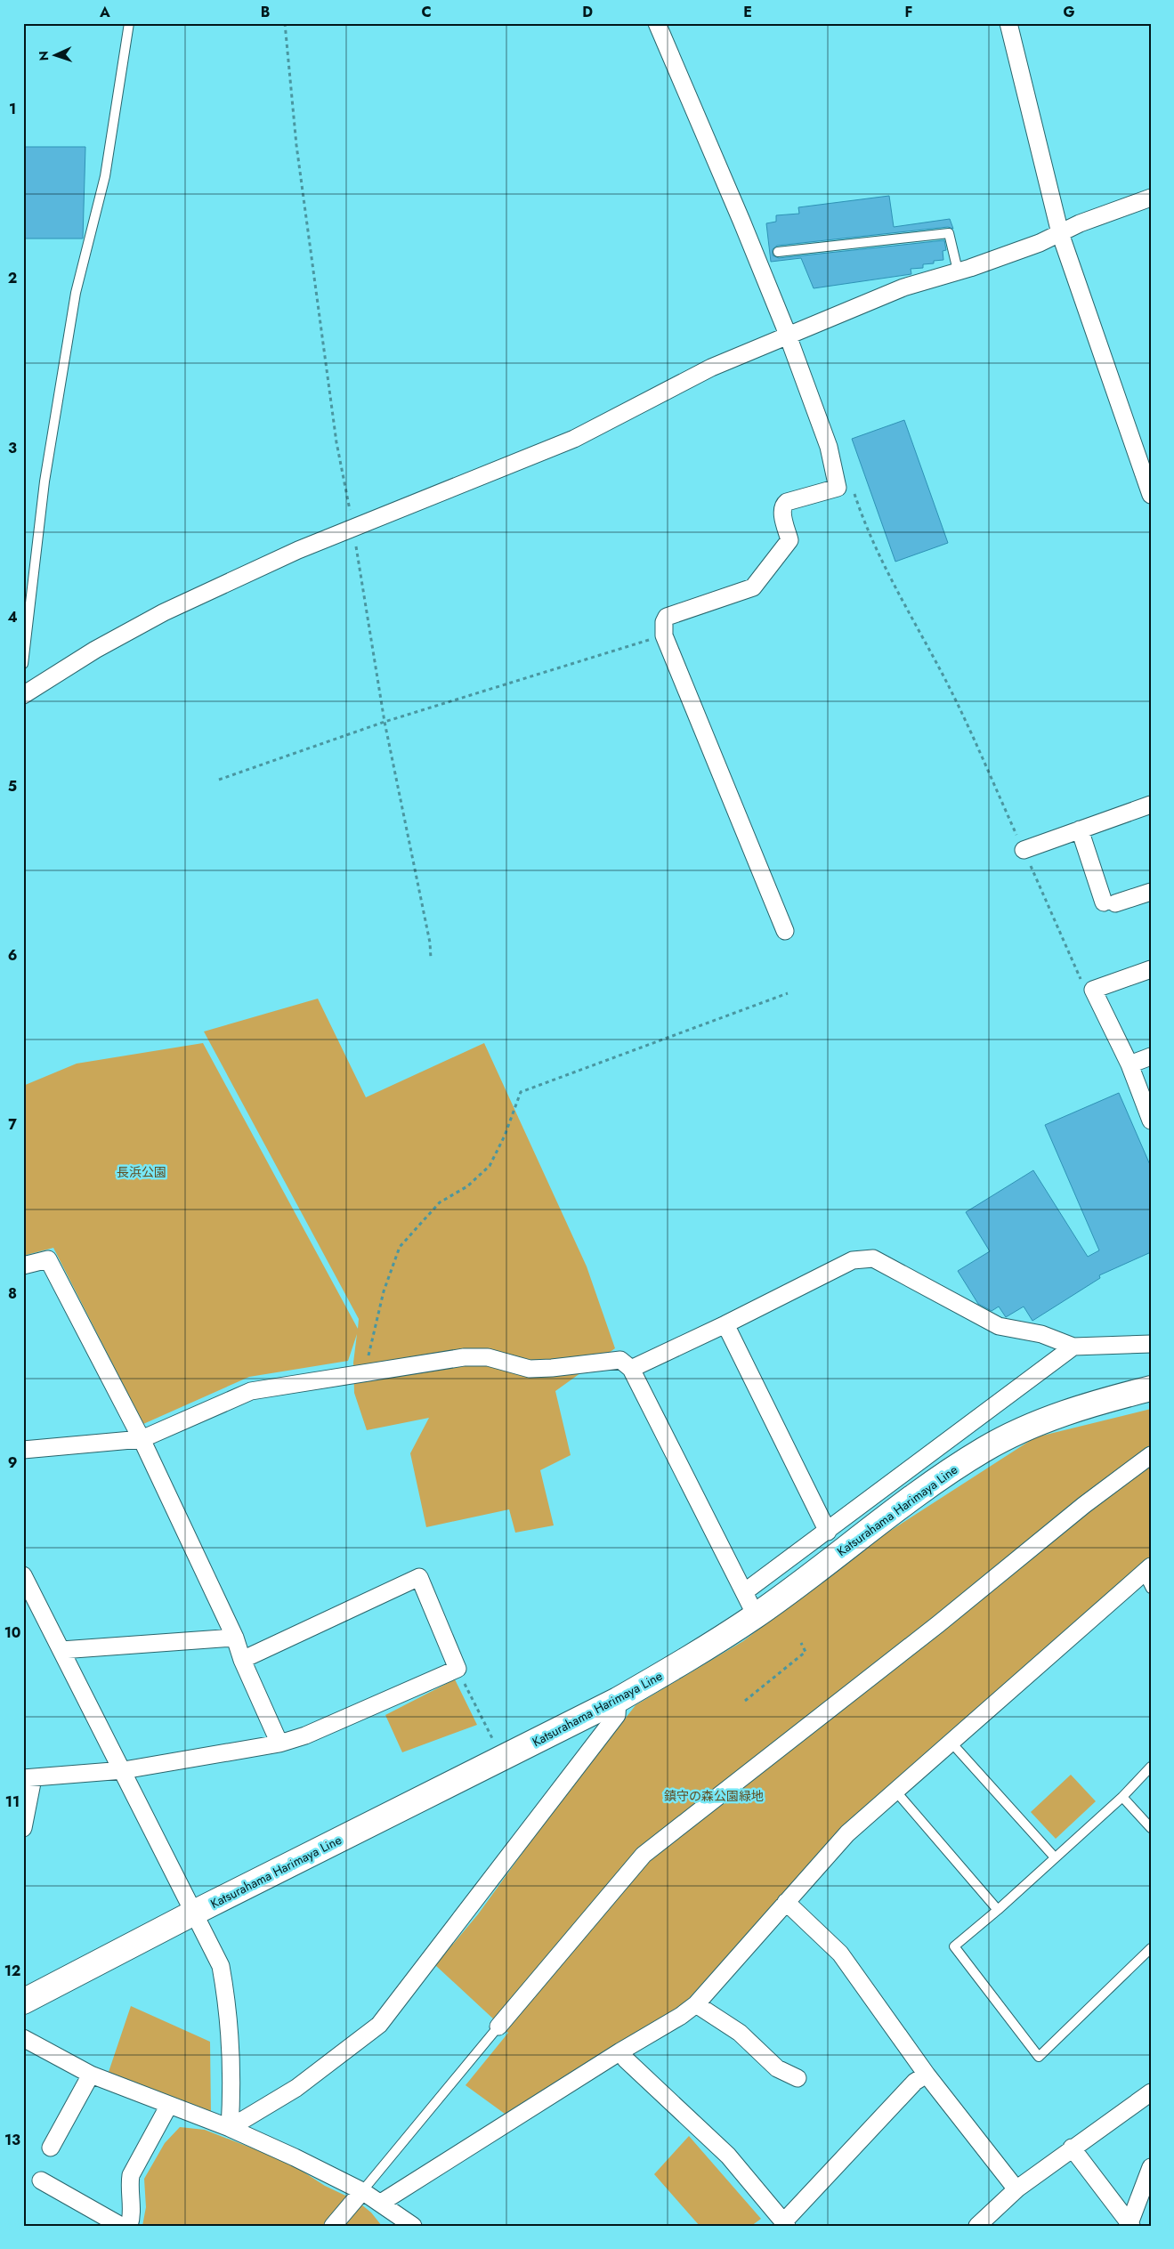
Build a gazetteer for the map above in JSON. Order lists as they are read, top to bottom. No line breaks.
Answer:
{"streets":{"main road":["Katsurahama Harimaya Line"]},"parks":["長浜公園","鎮守の森公園緑地"],"north":"left","grid":{"columns":["A","B","C","D","E","F","G"],"rows":["1","2","3","4","5","6","7","8","9","10","11","12","13"]}}
